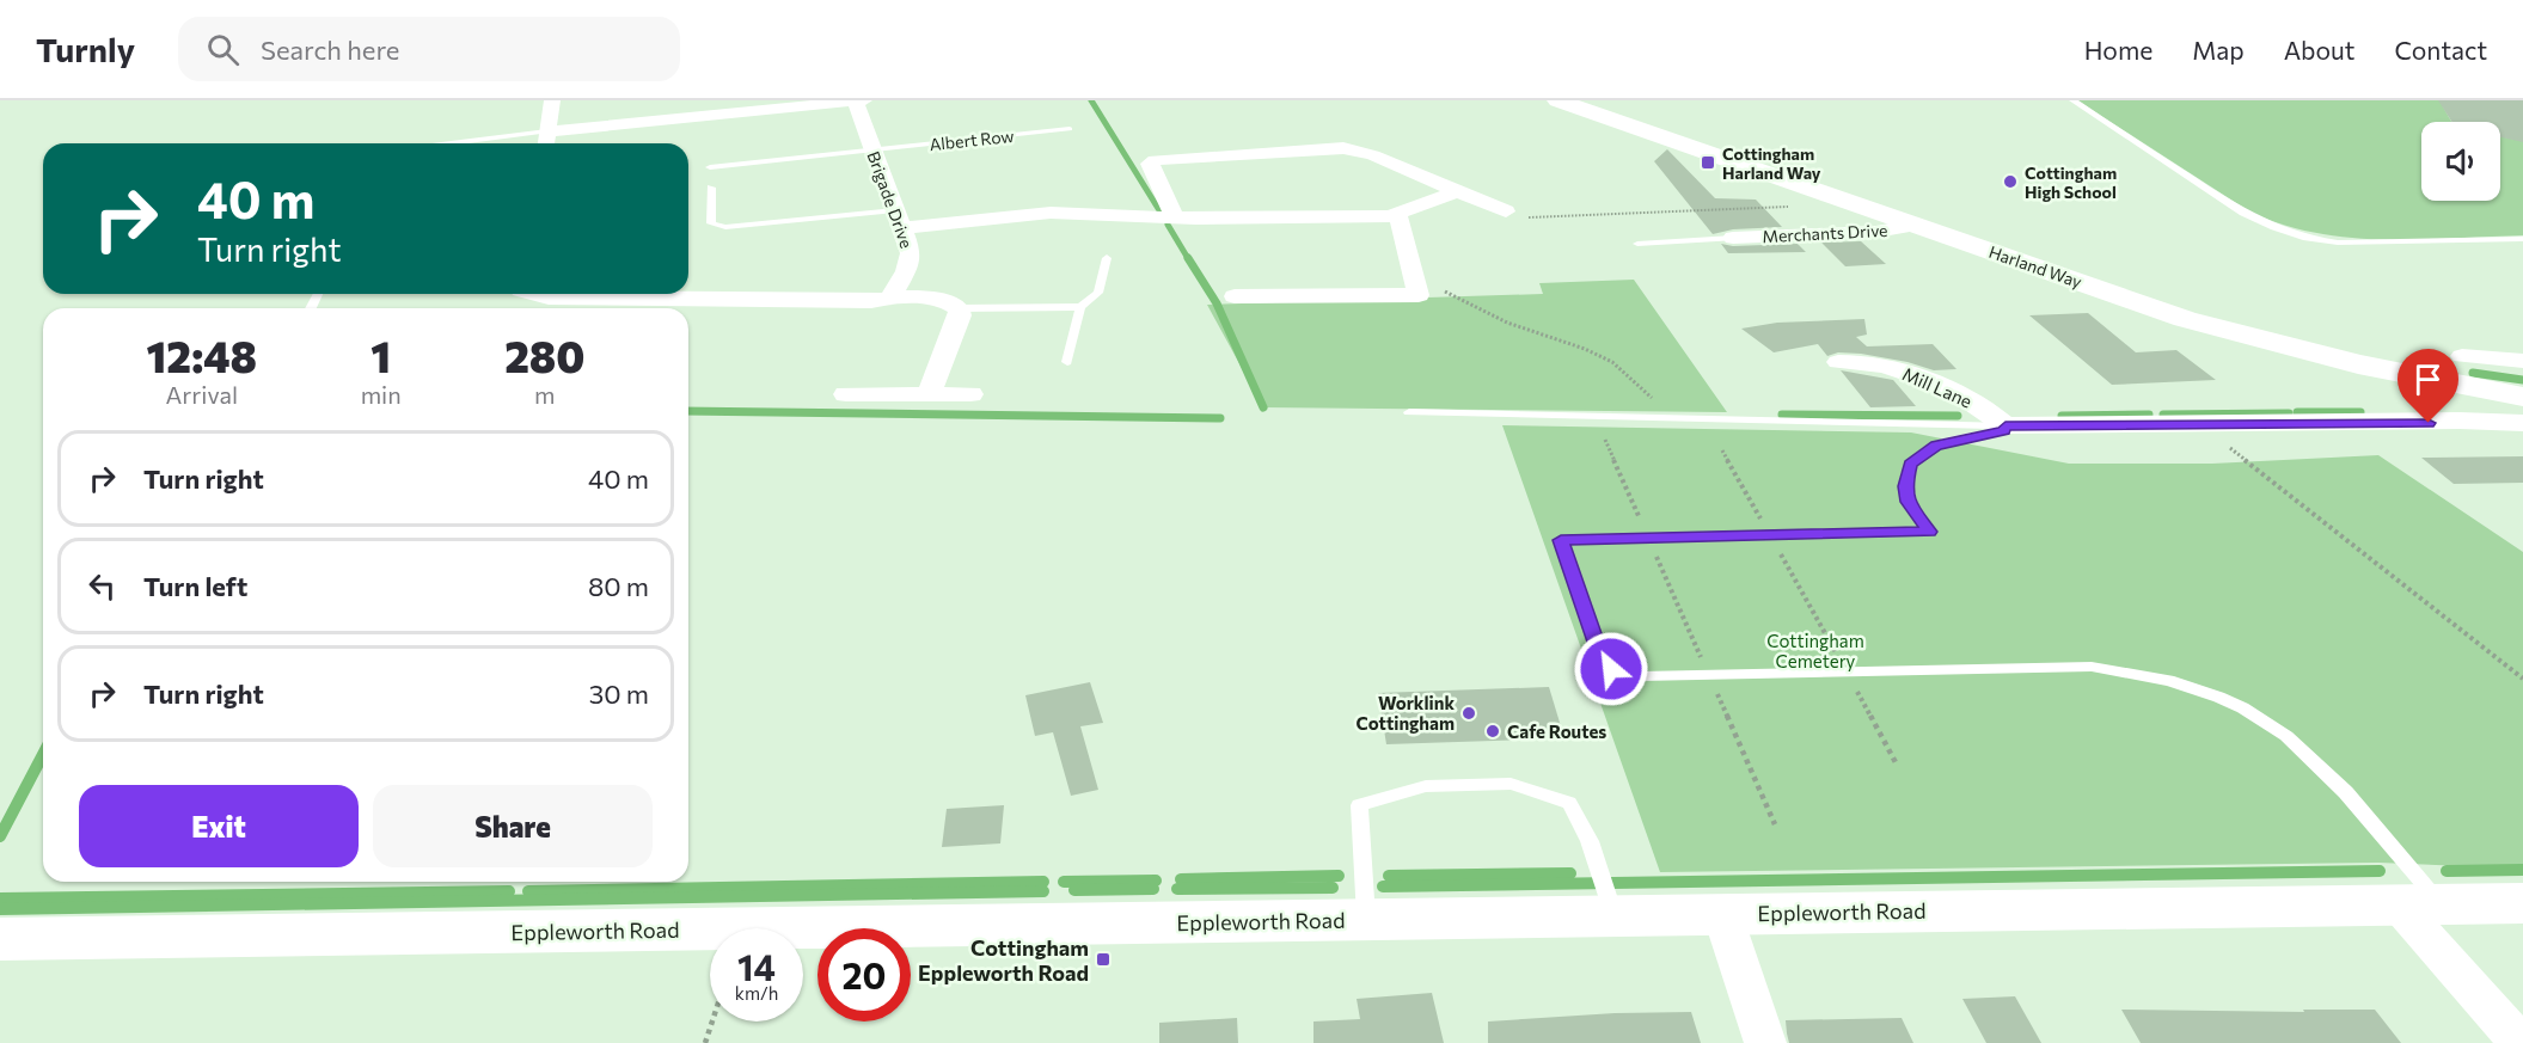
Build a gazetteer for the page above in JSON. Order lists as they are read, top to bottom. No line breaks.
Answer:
{"streets":{"street":["Brigade Drive","Merchants Drive","Harland Way","Mill Lane","Eppleworth Road"],"lane":["Albert Row"]},"crossings":[["Albert Row","Brigade Drive"],["Merchants Drive","Harland Way"]],"parks":["Cottingham Cemetery"],"places":{"transit":["Cottingham Harland Way","Cottingham Eppleworth Road"],"other":["Cottingham High School","Worklink Cottingham","Cafe Routes"]},"page":{"header":"Turnly","search":"Search here","nav":["Home","Map","About","Contact"],"turn":["40 m","Turn right"],"eta":["12:48","Arrival","1","min","280","m"],"list":[{"name":"Turn right","value":"40 m"},{"name":"Turn left","value":"80 m"},{"name":"Turn right","value":"30 m"}],"buttons":["Exit","Share"],"speed":"14 km/h","limit":"20"}}
